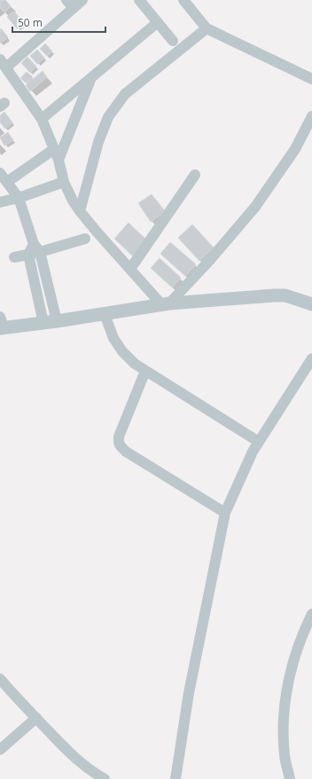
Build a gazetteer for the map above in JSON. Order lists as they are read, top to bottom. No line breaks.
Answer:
{"scale_bar":"50 m"}
